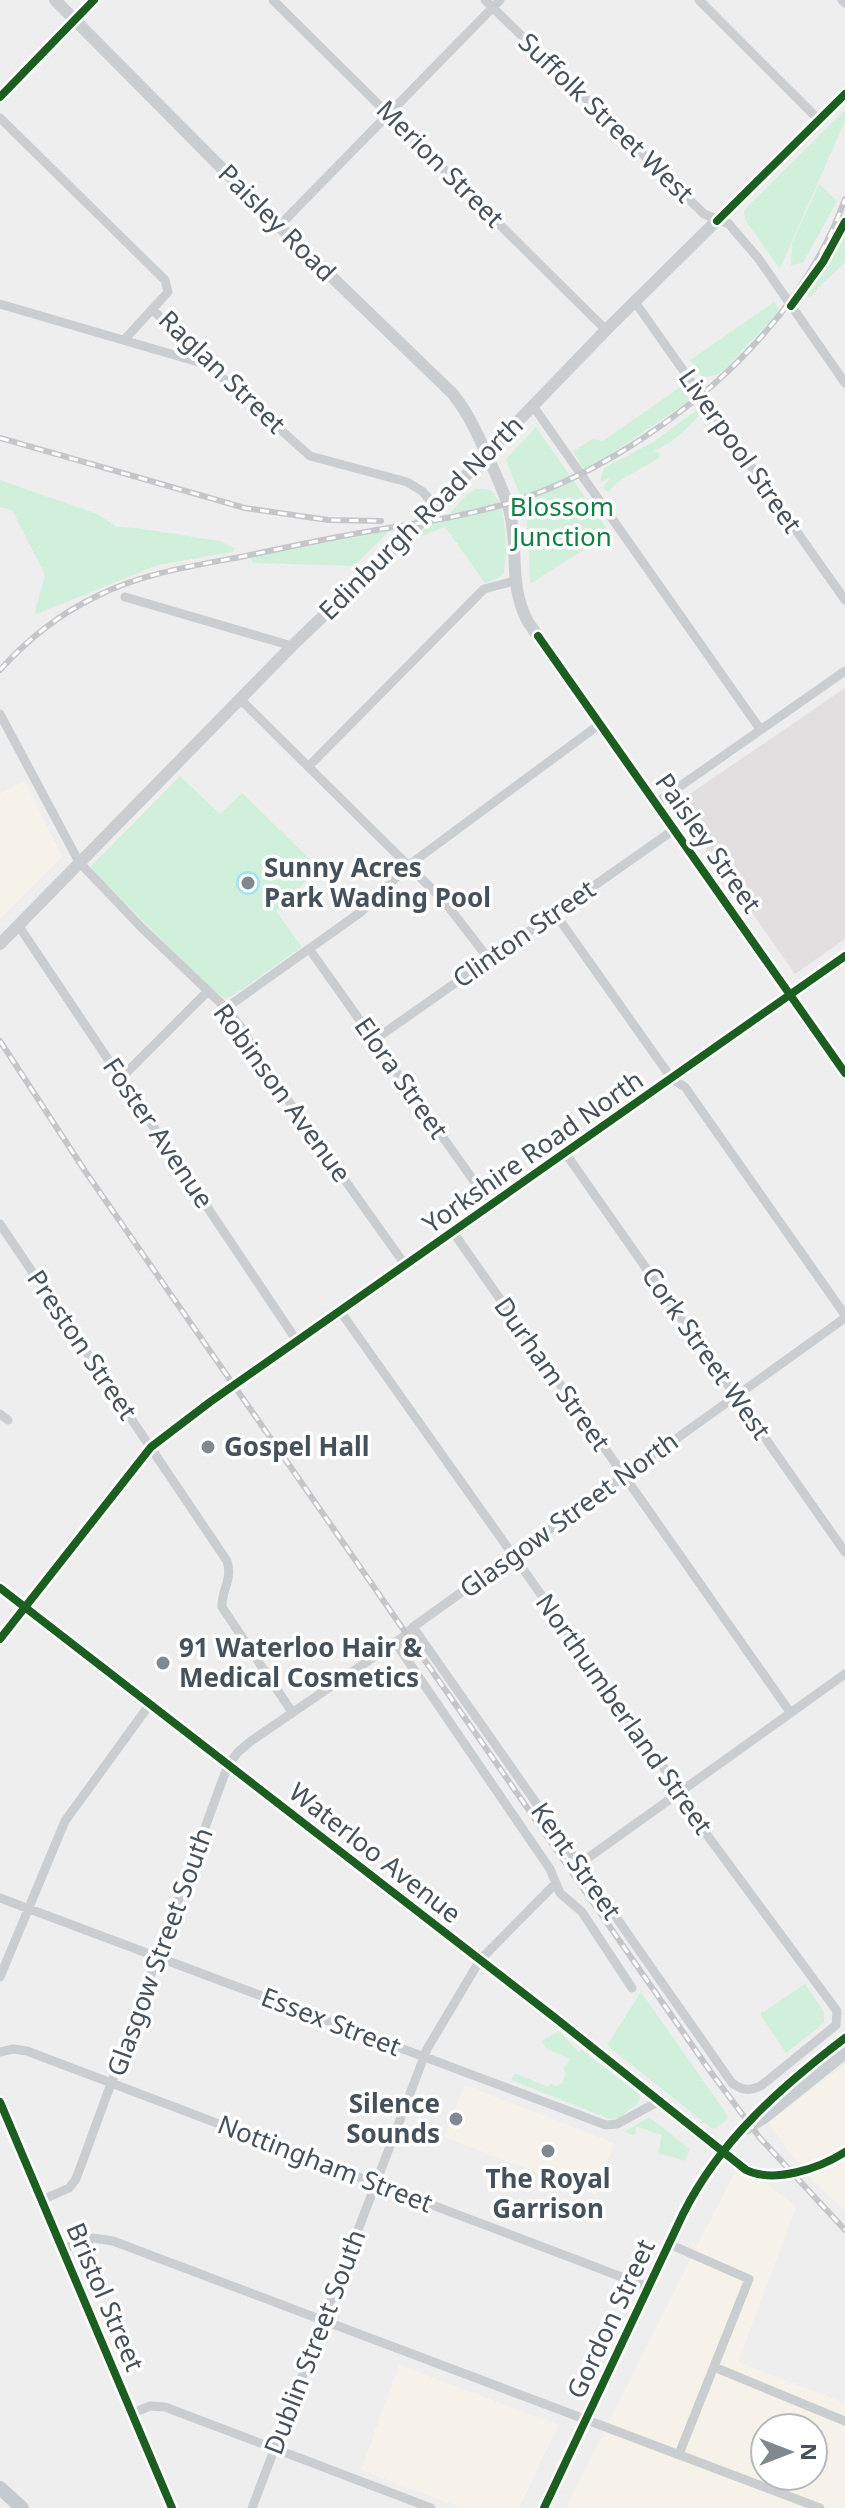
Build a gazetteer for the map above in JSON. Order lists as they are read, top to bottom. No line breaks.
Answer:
{"streets":{"main road":["Paisley Road","Edinburgh Road North","Paisley Street","Gordon Street"],"street":["Suffolk Street West","Merion Street","Raglan Street","Liverpool Street","Clinton Street","Elora Street","Robinson Avenue","Foster Avenue","Yorkshire Road North","Preston Street","Cork Street West","Durham Street","Glasgow Street North","Northumberland Street","Waterloo Avenue","Kent Street","Glasgow Street South","Essex Street","Nottingham Street","Bristol Street","Dublin Street South"]},"crossings":[["Suffolk Street West","Edinburgh Road North"],["Merion Street","Edinburgh Road North"],["Paisley Road","Edinburgh Road North"],["Paisley Road","Paisley Street"],["Raglan Street","Edinburgh Road North"],["Liverpool Street","Edinburgh Road North"],["Edinburgh Road North","Paisley Street"],["Edinburgh Road North","Robinson Avenue"],["Edinburgh Road North","Foster Avenue"],["Paisley Street","Clinton Street"],["Paisley Street","Yorkshire Road North"],["Clinton Street","Elora Street"],["Elora Street","Yorkshire Road North"],["Robinson Avenue","Yorkshire Road North"],["Foster Avenue","Yorkshire Road North"],["Yorkshire Road North","Preston Street"],["Yorkshire Road North","Cork Street West"],["Yorkshire Road North","Durham Street"],["Yorkshire Road North","Northumberland Street"],["Yorkshire Road North","Waterloo Avenue"],["Preston Street","Glasgow Street North"],["Preston Street","Glasgow Street South"],["Cork Street West","Glasgow Street North"],["Durham Street","Glasgow Street North"],["Glasgow Street North","Northumberland Street"],["Glasgow Street North","Kent Street"],["Glasgow Street North","Glasgow Street South"],["Northumberland Street","Kent Street"],["Waterloo Avenue","Glasgow Street South"],["Waterloo Avenue","Essex Street"],["Waterloo Avenue","Gordon Street"],["Waterloo Avenue","Dublin Street South"],["Kent Street","Dublin Street South"],["Glasgow Street South","Essex Street"],["Glasgow Street South","Nottingham Street"],["Glasgow Street South","Bristol Street"],["Essex Street","Dublin Street South"],["Nottingham Street","Gordon Street"],["Nottingham Street","Dublin Street South"]],"parks":["Blossom Junction"],"places":["Sunny Acres Park Wading Pool","Gospel Hall","91 Waterloo Hair & Medical Cosmetics","Silence Sounds","The Royal Garrison"],"north":"right"}
